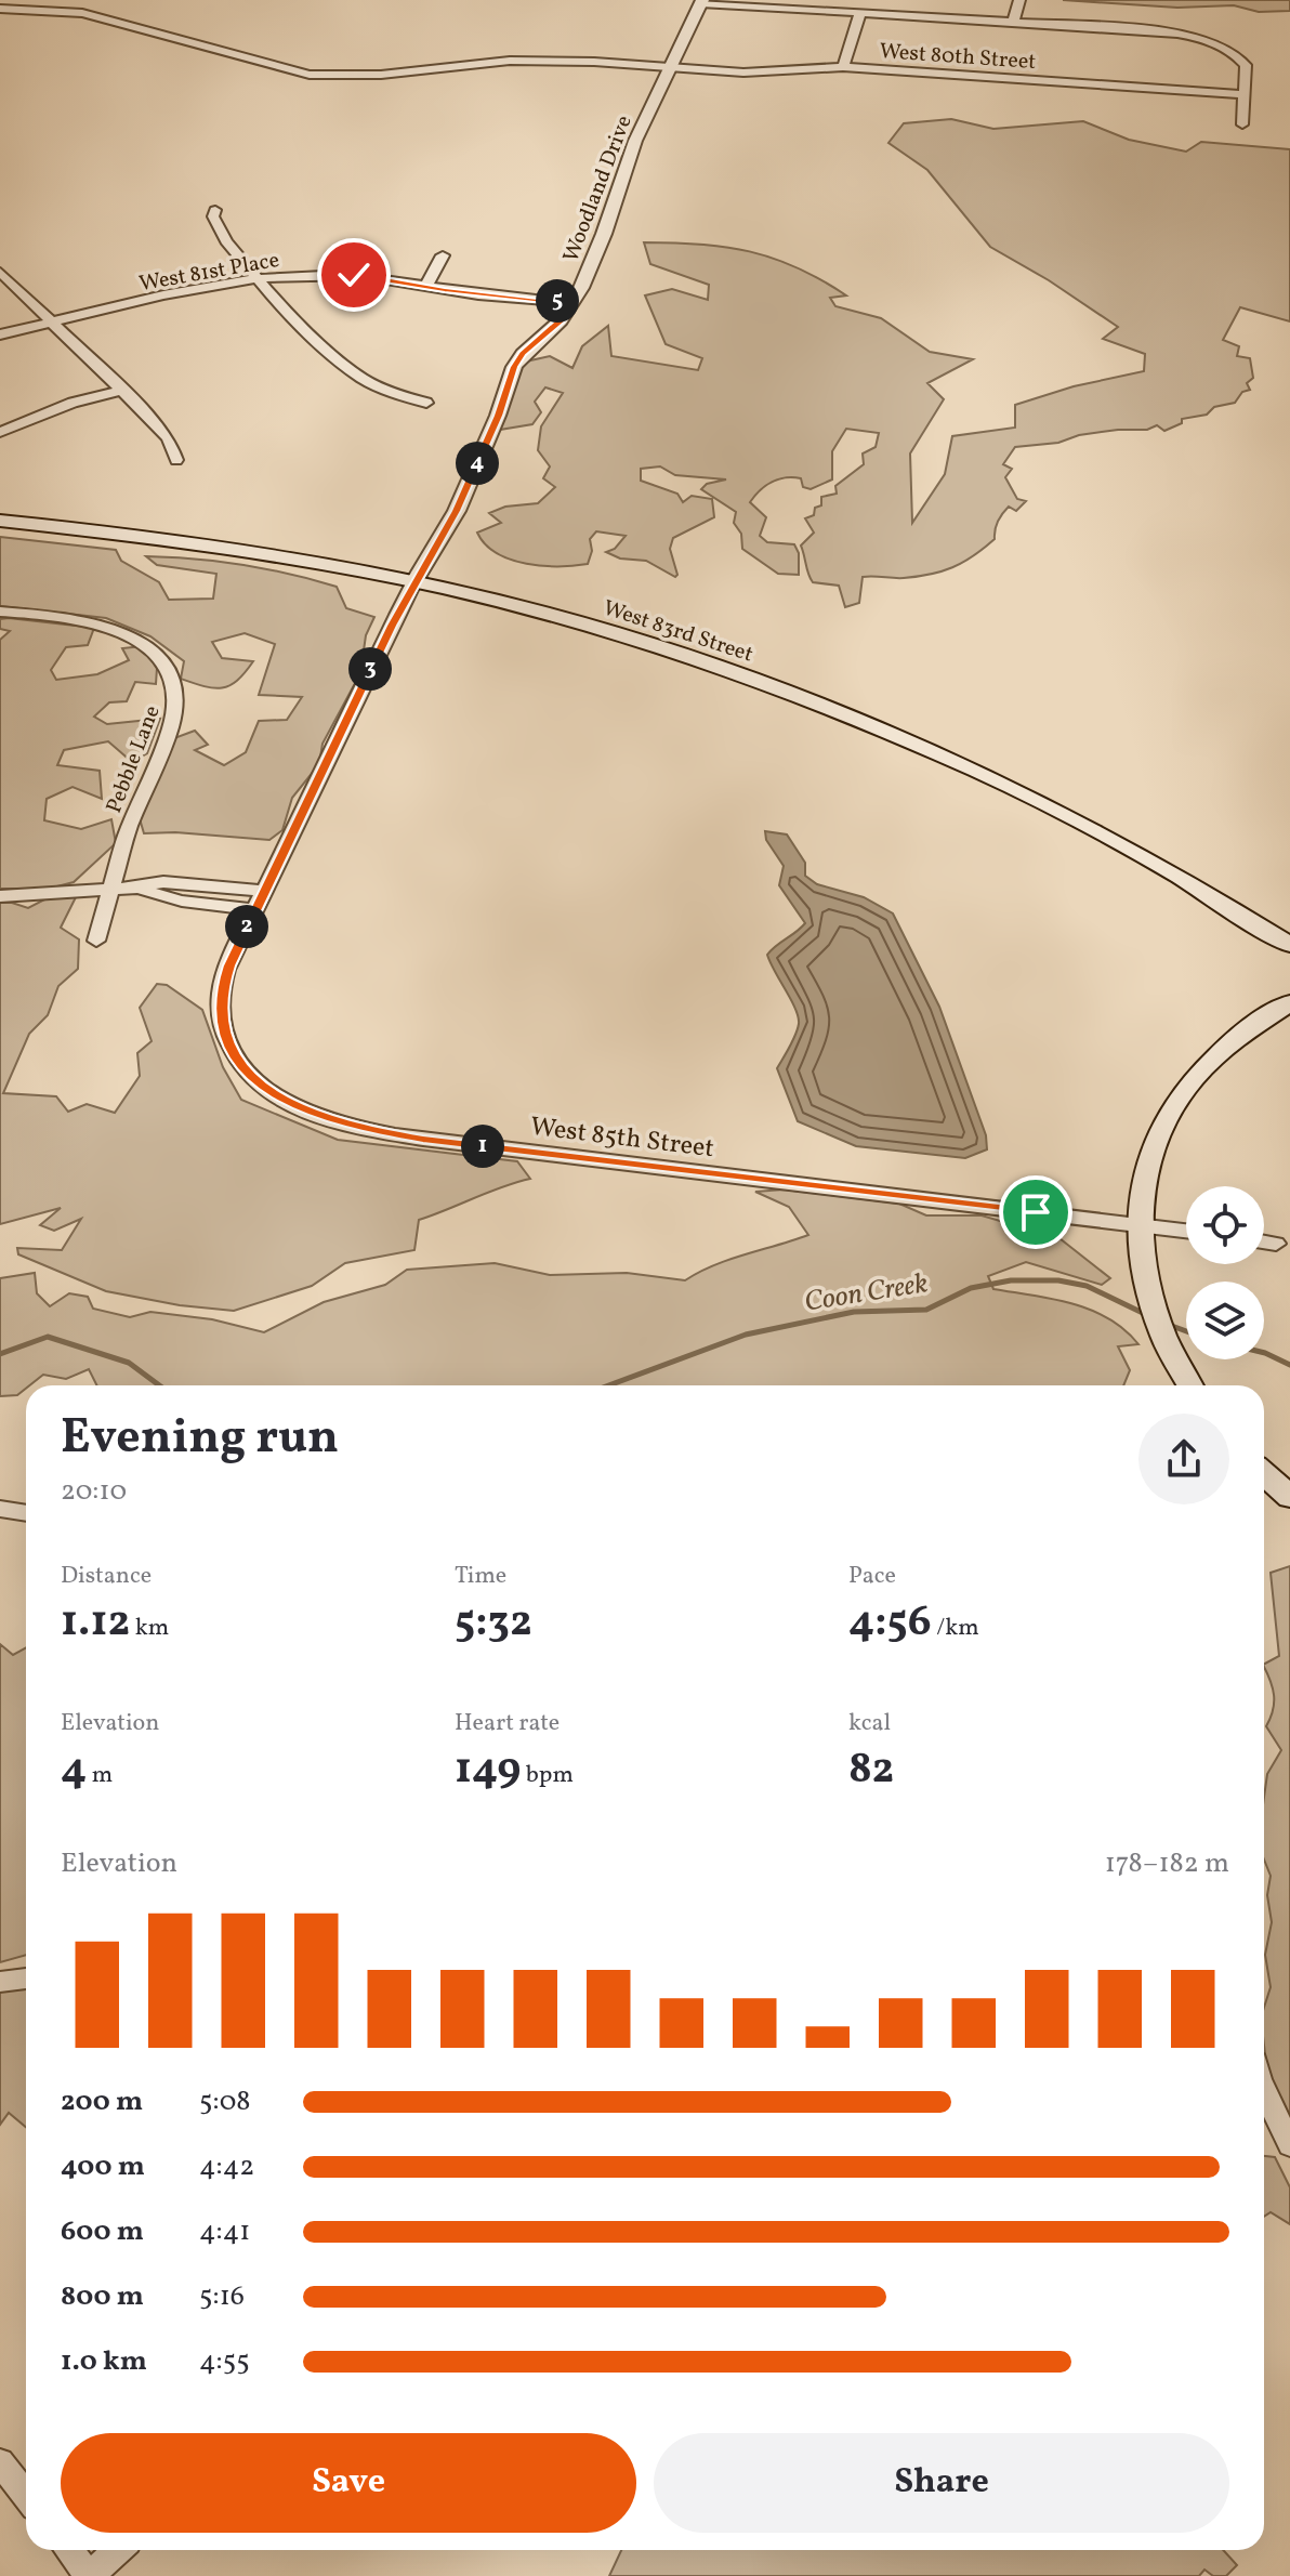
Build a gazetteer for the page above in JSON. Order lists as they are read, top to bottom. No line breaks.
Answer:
{"streets":{"main road":["West 83rd Street"],"street":["West 80th Street","Woodland Drive","West 81st Place","Pebble Lane","West 85th Street"]},"crossings":[["West 80th Street","Woodland Drive"],["Woodland Drive","West 81st Place"],["Woodland Drive","West 83rd Street"],["Woodland Drive","West 85th Street"]],"water":["Coon Creek"],"page":{"pins":["5","4","3","2","1"],"heading":["Evening run","20:10"],"stats":[["Distance","1.12 km"],["Time","5:32"],["Pace","4:56 /km"],["Elevation","4 m"],["Heart rate","149 bpm"],["kcal","82"]],"chart":["Elevation","178–182 m"],"list":[{"name":"200 m","note":"5:08"},{"name":"400 m","note":"4:42"},{"name":"600 m","note":"4:41"},{"name":"800 m","note":"5:16"},{"name":"1.0 km","note":"4:55"}],"buttons":["Save","Share"]}}
